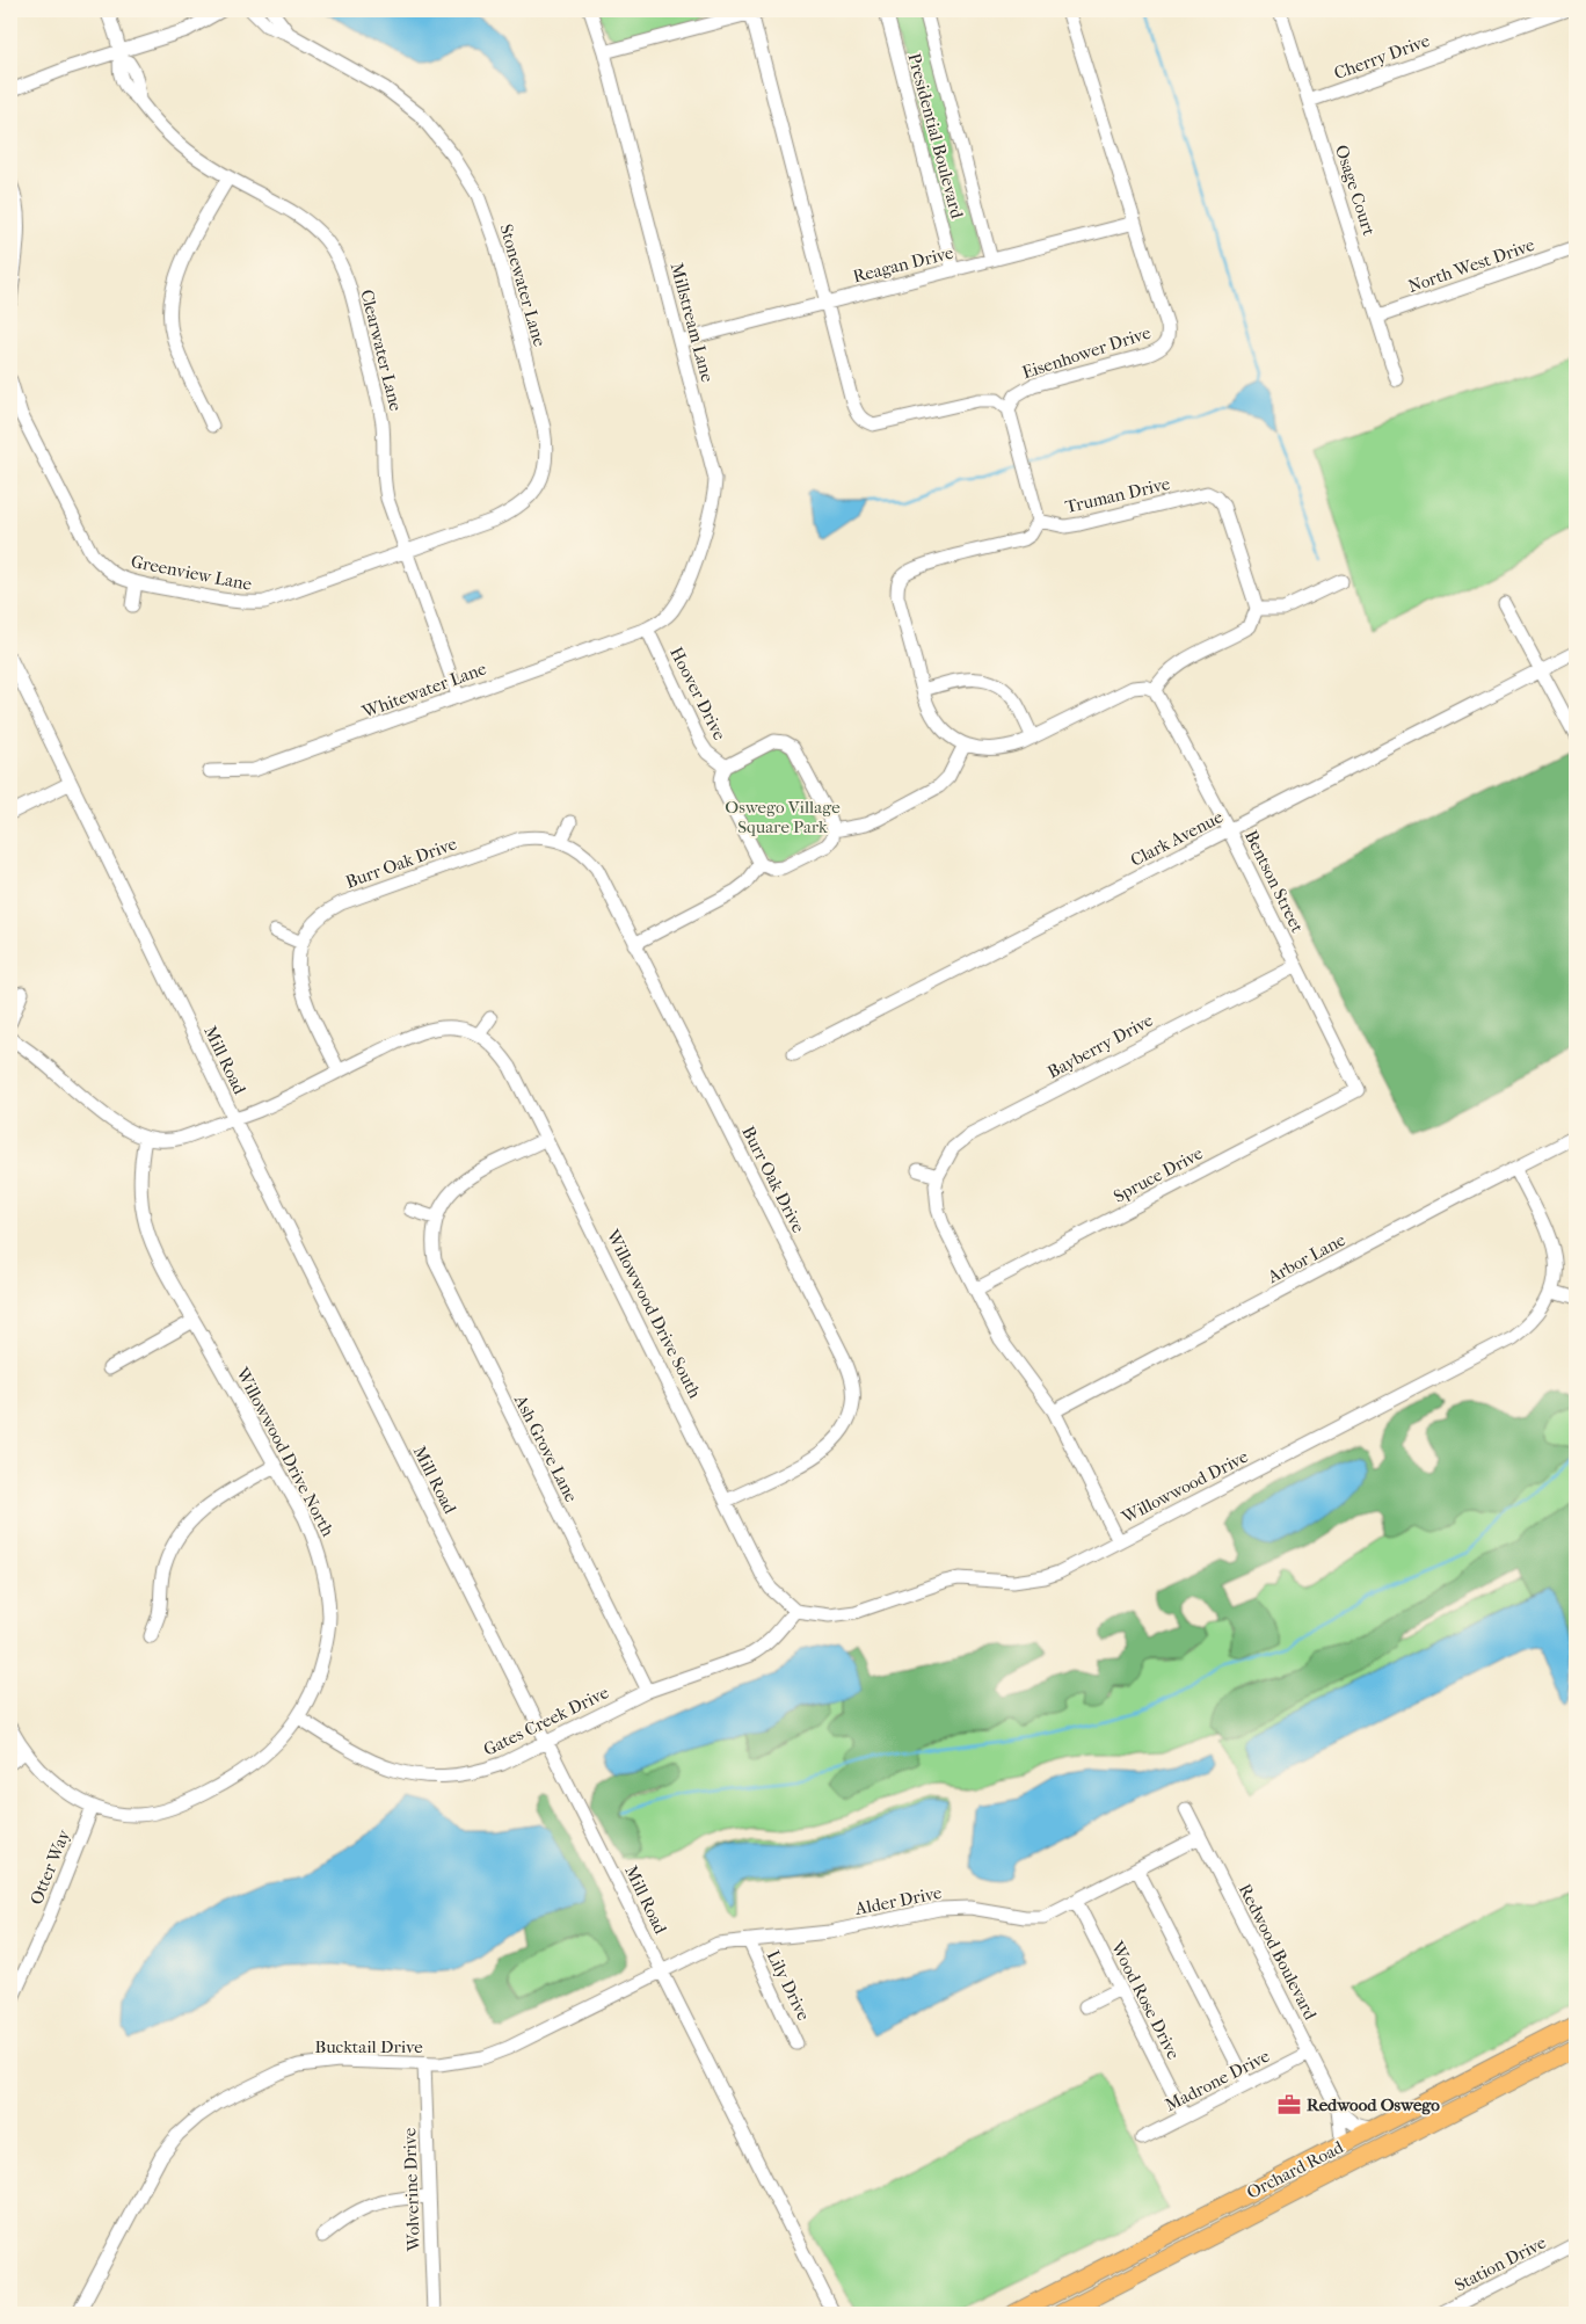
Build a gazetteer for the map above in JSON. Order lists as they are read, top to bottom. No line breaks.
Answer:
{"streets":{"main road":["Orchard Road"],"street":["Cherry Drive","Presidential Boulevard","Osage Court","Reagan Drive","North West Drive","Stonewater Lane","Millstream Lane","Clearwater Lane","Eisenhower Drive","Truman Drive","Greenview Lane","Whitewater Lane","Hoover Drive","Clark Avenue","Burr Oak Drive","Bentson Street","Bayberry Drive","Mill Road","Spruce Drive","Arbor Lane","Willowwood Drive South","Ash Grove Lane","Willowwood Drive North","Willowwood Drive","Gates Creek Drive","Otter Way","Alder Drive","Redwood Boulevard","Lily Drive","Wood Rose Drive","Bucktail Drive","Madrone Drive","Wolverine Drive","Station Drive"]},"crossings":[["Cherry Drive","Osage Court"],["Presidential Boulevard","Reagan Drive"],["Osage Court","North West Drive"],["Reagan Drive","Millstream Lane"],["Reagan Drive","Eisenhower Drive"],["Stonewater Lane","Clearwater Lane"],["Stonewater Lane","Greenview Lane"],["Millstream Lane","Whitewater Lane"],["Millstream Lane","Hoover Drive"],["Clearwater Lane","Greenview Lane"],["Clearwater Lane","Whitewater Lane"],["Whitewater Lane","Hoover Drive"],["Clark Avenue","Bentson Street"],["Burr Oak Drive","Willowwood Drive South"],["Bentson Street","Bayberry Drive"],["Bentson Street","Spruce Drive"],["Bayberry Drive","Spruce Drive"],["Bayberry Drive","Arbor Lane"],["Bayberry Drive","Willowwood Drive"],["Mill Road","Willowwood Drive South"],["Mill Road","Gates Creek Drive"],["Mill Road","Alder Drive"],["Mill Road","Bucktail Drive"],["Arbor Lane","Willowwood Drive"],["Willowwood Drive South","Ash Grove Lane"],["Willowwood Drive South","Willowwood Drive"],["Willowwood Drive South","Gates Creek Drive"],["Ash Grove Lane","Gates Creek Drive"],["Willowwood Drive North","Gates Creek Drive"],["Willowwood Drive North","Otter Way"],["Willowwood Drive","Gates Creek Drive"],["Alder Drive","Redwood Boulevard"],["Alder Drive","Lily Drive"],["Alder Drive","Wood Rose Drive"],["Alder Drive","Bucktail Drive"],["Redwood Boulevard","Madrone Drive"],["Redwood Boulevard","Orchard Road"],["Wood Rose Drive","Madrone Drive"],["Bucktail Drive","Wolverine Drive"]],"parks":["Oswego Village Square Park"],"places":{"office":["Redwood Oswego"]}}
